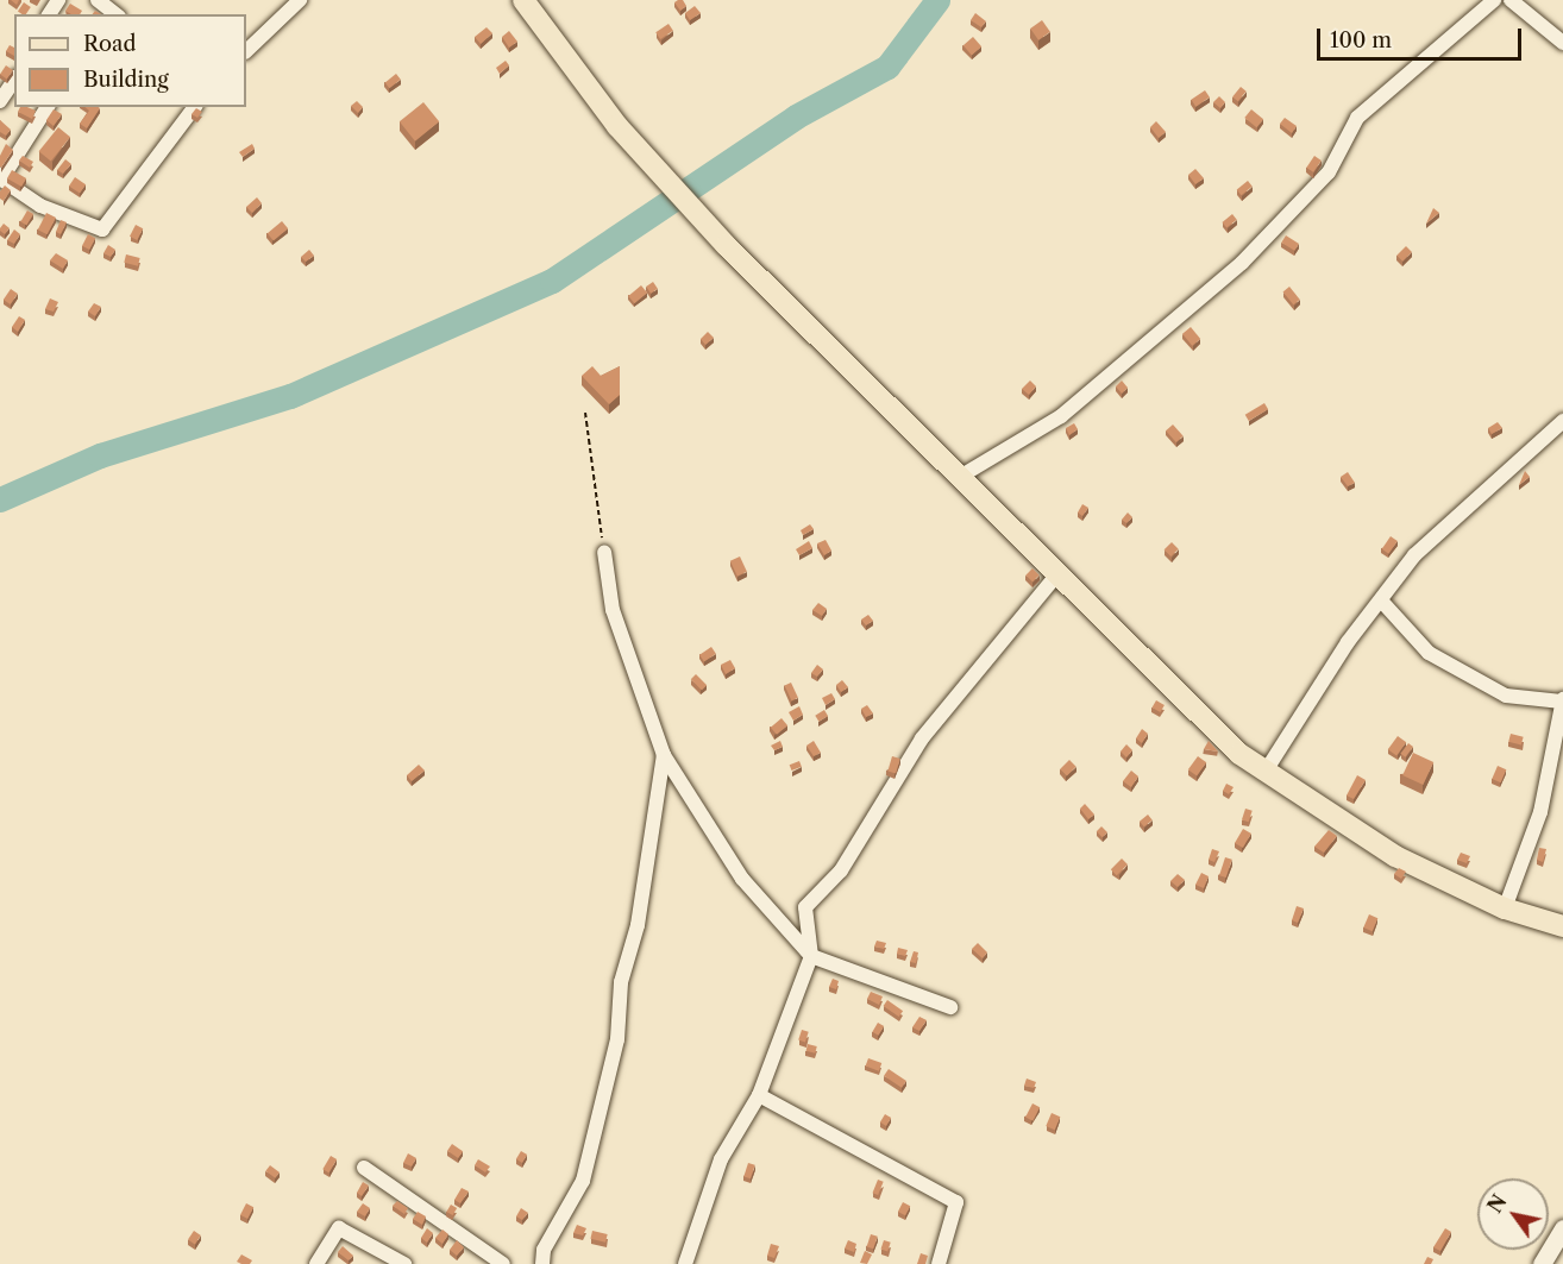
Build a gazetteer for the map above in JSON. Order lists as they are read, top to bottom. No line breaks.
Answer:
{"legend":["Road","Building"],"scale_bar":"100 m","north":"top left"}
